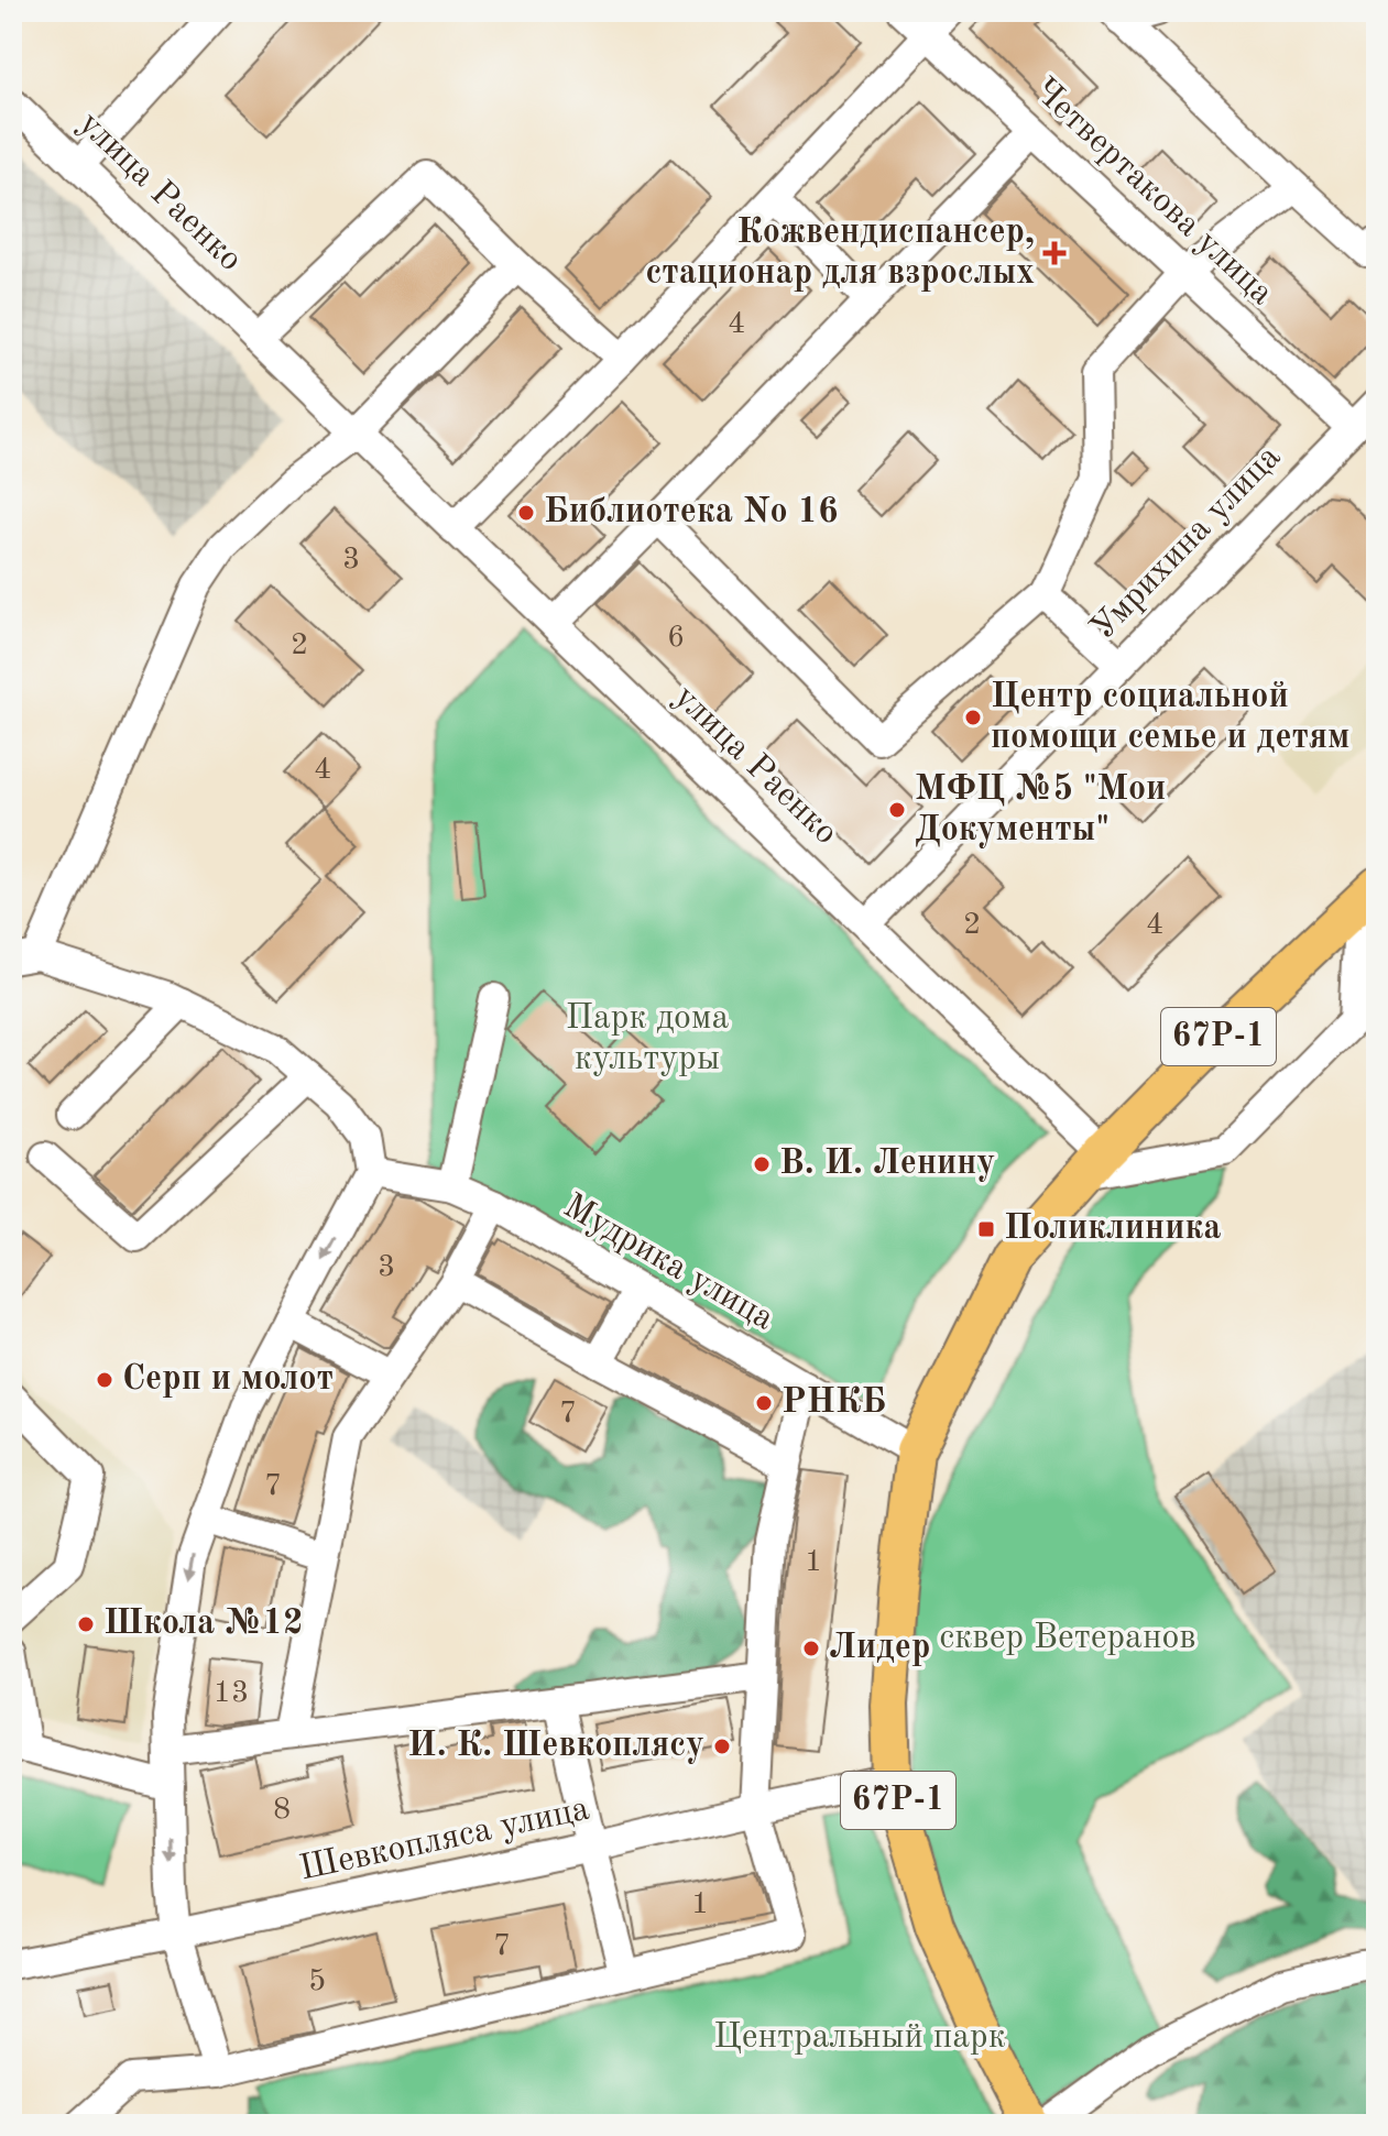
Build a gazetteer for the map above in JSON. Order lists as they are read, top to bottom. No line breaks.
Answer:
{"streets":{"main road":["67Р-1"],"street":["улица Раенко","Четвертакова улица","Умрихина улица","Мудрика улица","Шевкопляса улица"]},"crossings":[["улица Раенко","Умрихина улица"],["улица Раенко","67Р-1"],["Четвертакова улица","Умрихина улица"],["67Р-1","Мудрика улица"],["67Р-1","Шевкопляса улица"]],"parks":["Парк дома культуры","сквер Ветеранов","Центральный парк"],"places":{"health":["Кожвендиспансер, стационар для взрослых"],"other":["Библиотека No 16","Центр социальной помощи семье и детям","МФЦ №5 \"Мои Документы\"","В. И. Ленину","Серп и молот","РНКБ","Школа №12","Лидер","И. К. Шевкоплясу"],"transit":["Поликлиника"]},"house_numbers":["4","3","6","2","4","2","4","3","7","7","1","13","8","1","7","5"]}
